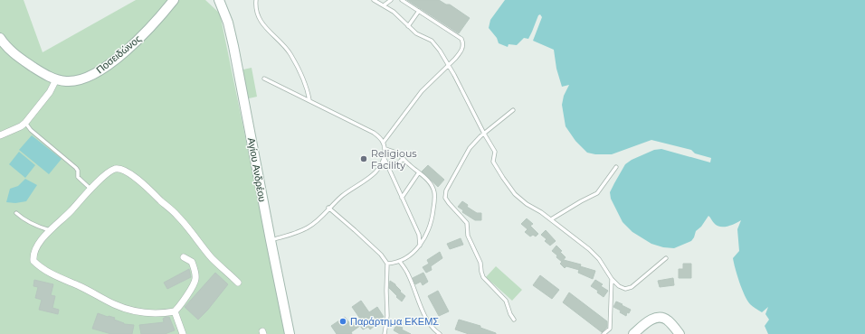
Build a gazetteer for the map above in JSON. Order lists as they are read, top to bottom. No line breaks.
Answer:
{"streets":{"main road":["Ποσειδώνος","Αγίου Ανδρέου"]},"places":["Religious Facility","Παράρτημα ΕΚΕΜΣ"]}
